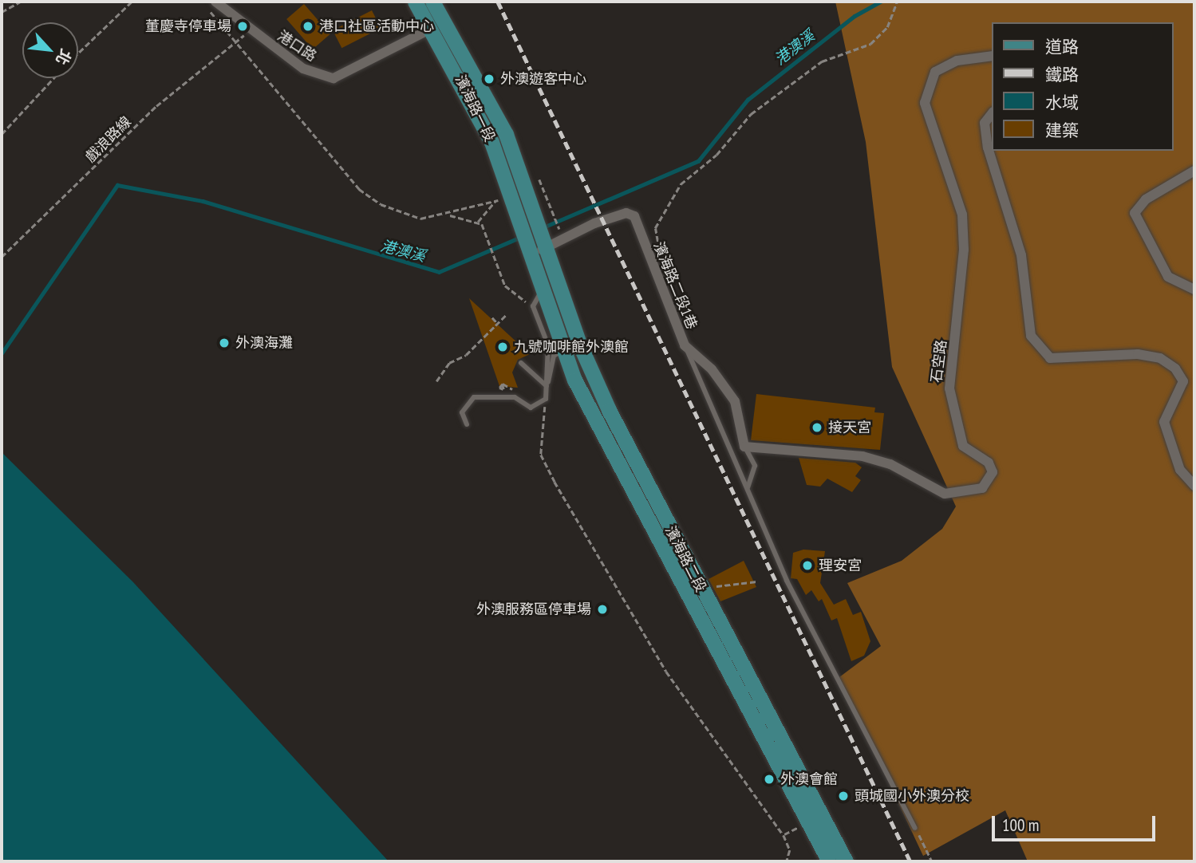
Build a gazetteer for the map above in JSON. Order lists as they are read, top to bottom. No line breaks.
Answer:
{"streets":{"main road":["濱海路一段","濱海路二段"],"street":["港口路","濱海路二段1巷","石空路"],"path":["戲浪路線"]},"crossings":[["港口路","濱海路一段"],["濱海路一段","濱海路二段1巷"],["濱海路一段","濱海路二段"],["濱海路二段1巷","石空路"],["濱海路二段1巷","濱海路二段"]],"water":["港澳溪"],"places":["董慶寺停車場","港口社區活動中心","外澳遊客中心","外澳海灘","九號咖啡館外澳館","接天宮","理安宮","外澳服務區停車場","外澳會館","頭城國小外澳分校"],"legend":["道路","鐵路","水域","建築"],"scale_bar":"100 m","north":"bottom right"}
